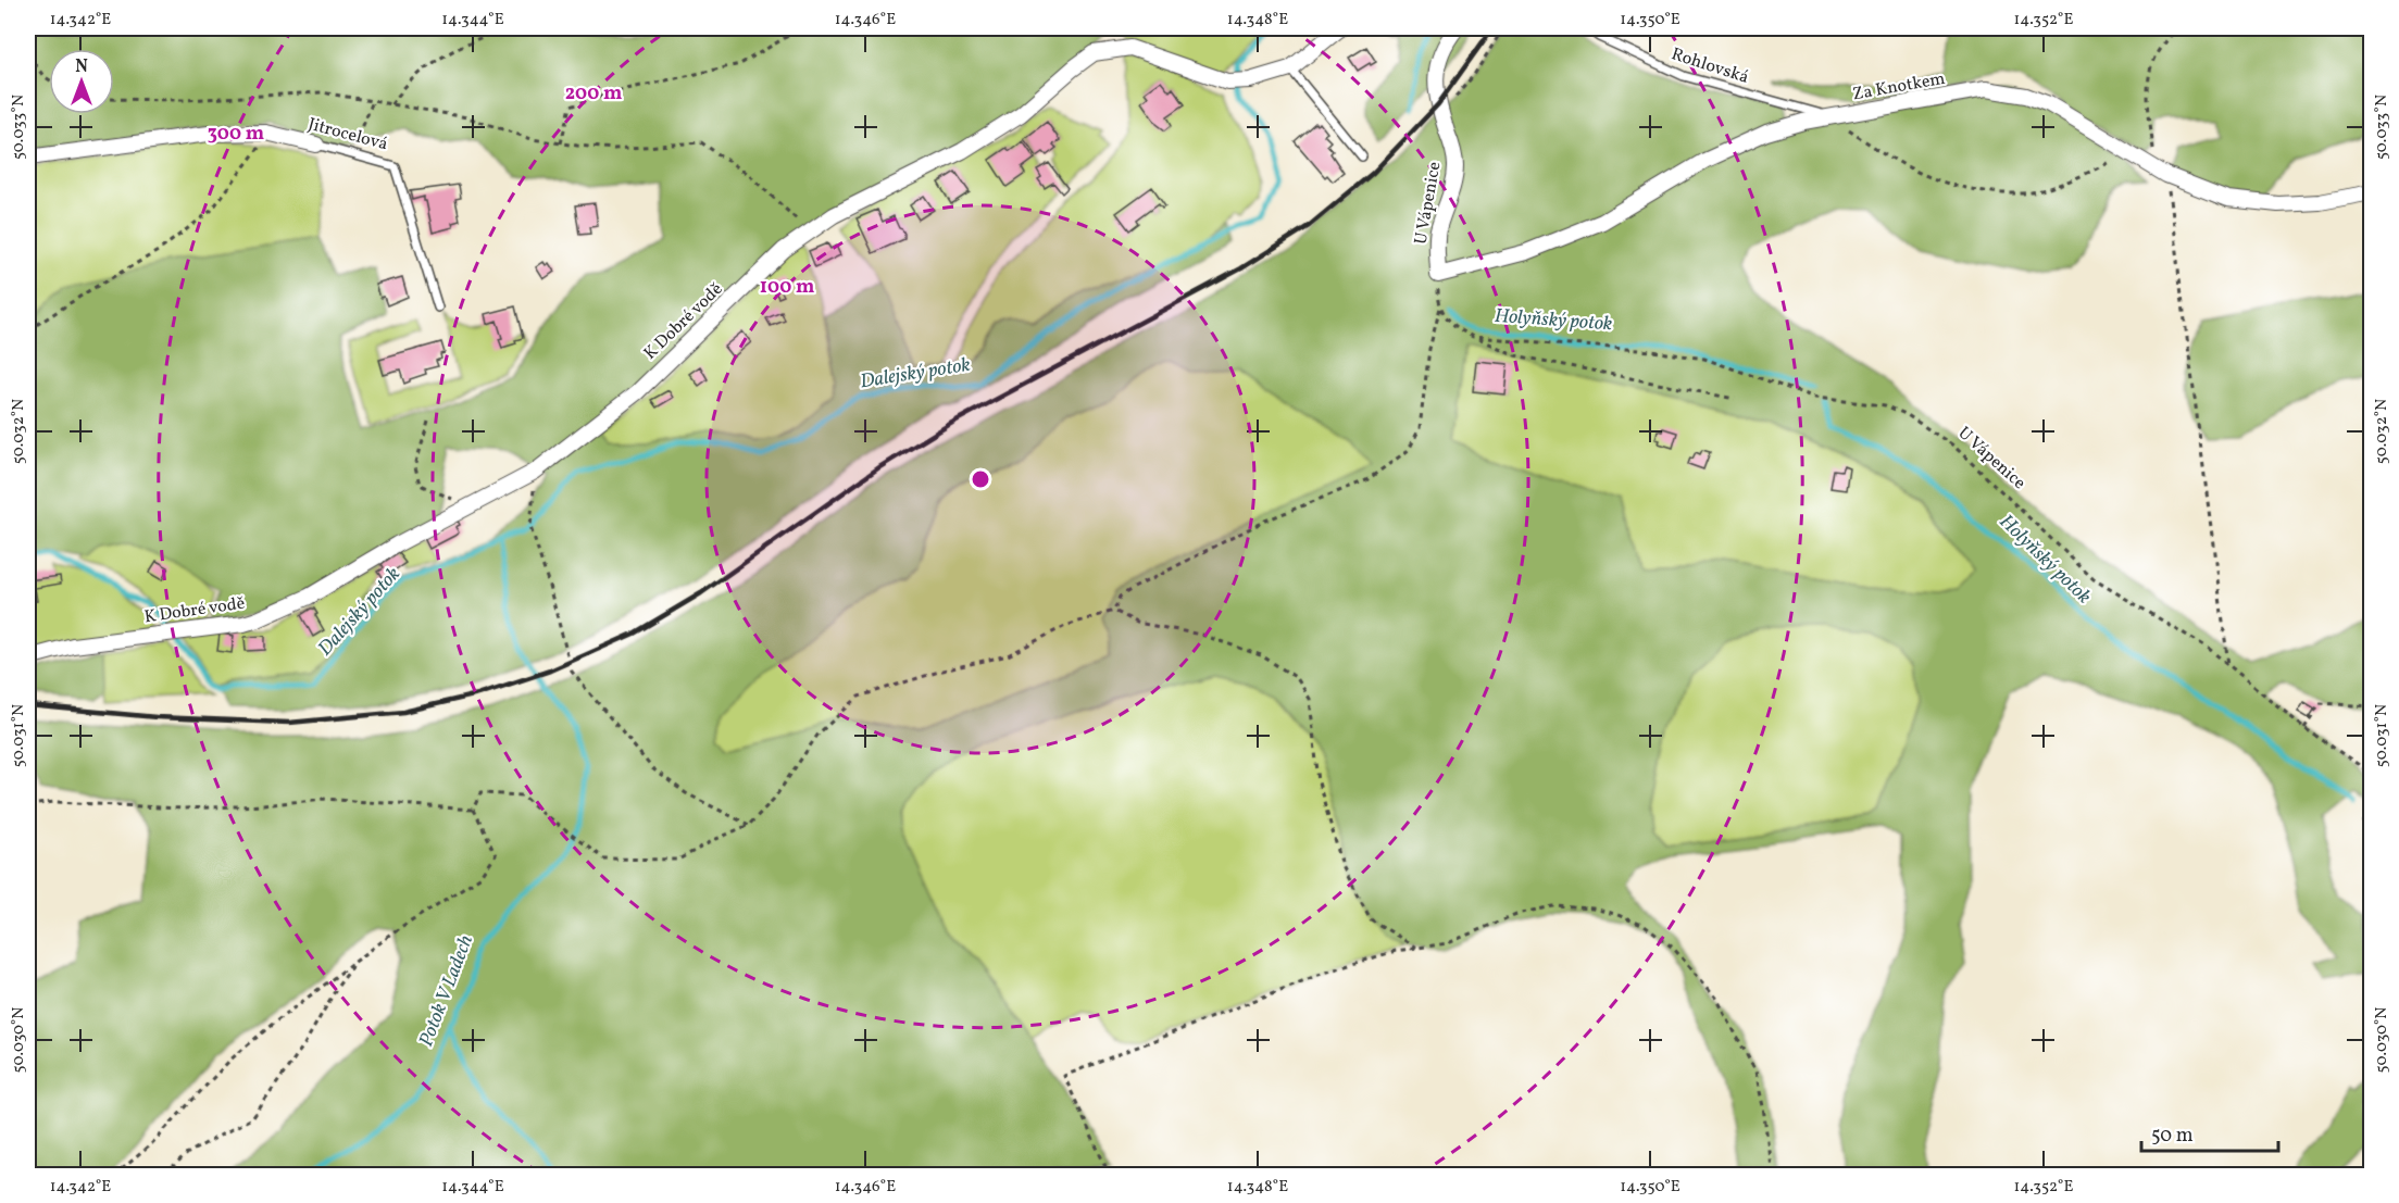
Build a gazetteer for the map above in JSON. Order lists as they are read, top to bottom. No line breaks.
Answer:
{"streets":{"street":["Za Knotkem","Jitrocelová","U Vápenice","K Dobré vodě"],"lane":["Rohlovská"]},"crossings":[["Rohlovská","Za Knotkem"],["Za Knotkem","U Vápenice"]],"water":["Holyňský potok","Dalejský potok","Potok V Ladech"],"scale_bar":"50 m","north":"top","coordinates":["14.342°E","14.344°E","14.346°E","14.348°E","14.350°E","14.352°E","50.033°N","50.032°N","50.031°N","50.030°N"],"rings":["200 m","300 m","100 m"]}
